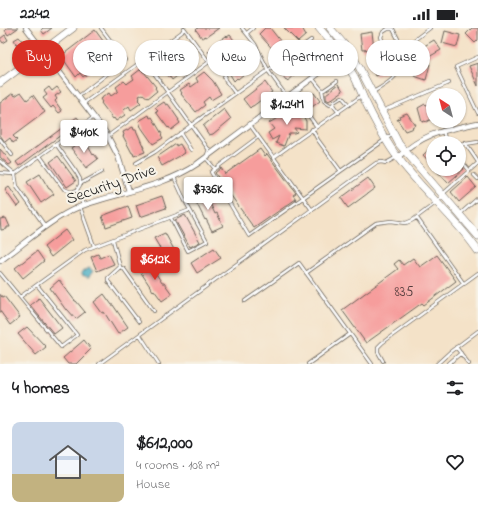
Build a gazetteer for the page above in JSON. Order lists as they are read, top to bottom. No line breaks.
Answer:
{"streets":{"street":["Security Drive"]},"house_numbers":["835"],"north":"top left","page":{"status":"22:42","chip":["Buy","Rent","Filters","New","Apartment","House"],"price":["$1.24M","$410K","$736K","$612K"],"heading":"4 homes","list":[{"name":"$612,000","note":"4 rooms · 108 m² · House"}]}}
